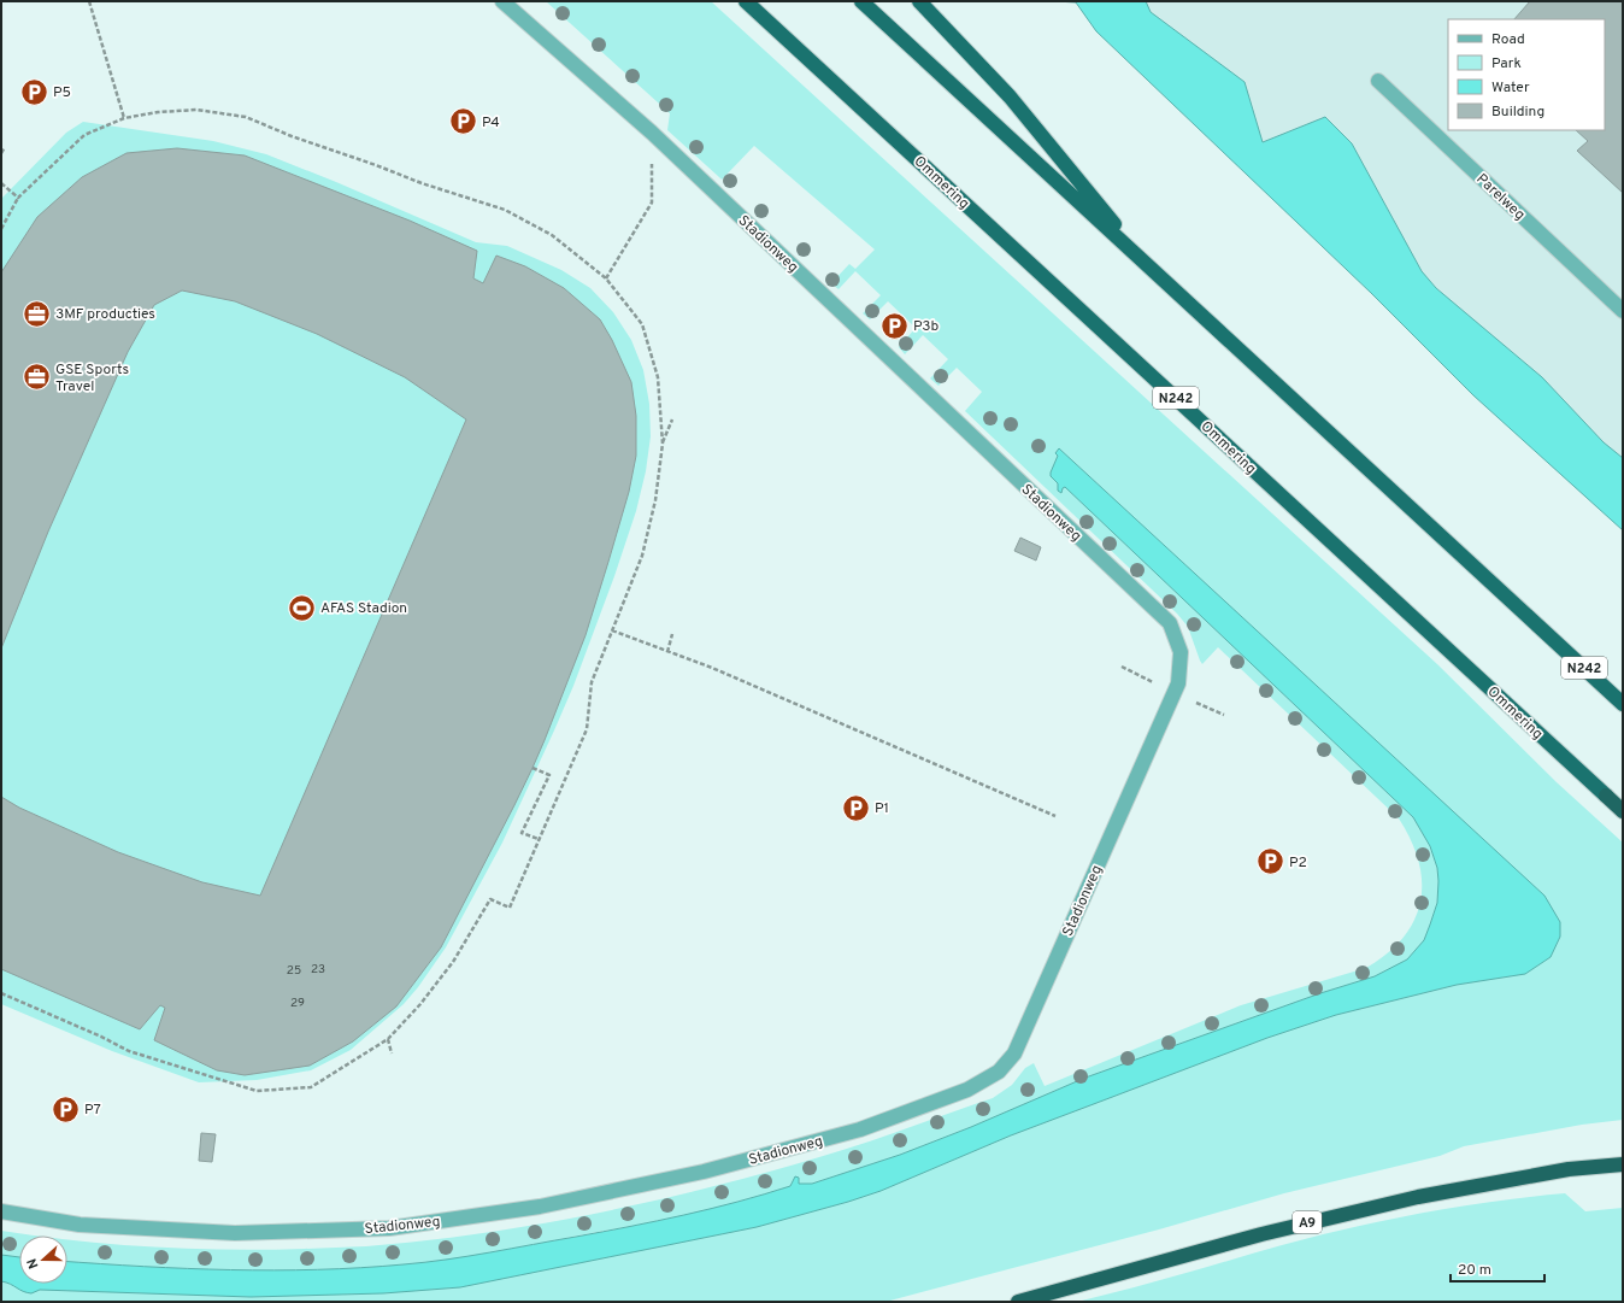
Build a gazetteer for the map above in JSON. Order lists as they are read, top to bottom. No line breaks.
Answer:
{"streets":{"highway":["Ommering","N242","A9"],"street":["Parelweg","Stadionweg"]},"places":{"parking":["P5","P4","P3b","P1","P2","P7"],"office":["3MF producties","GSE Sports Travel"],"sports":["AFAS Stadion"]},"house_numbers":["23","25","29"],"legend":["Road","Park","Water","Building"],"scale_bar":"20 m","north":"left"}
